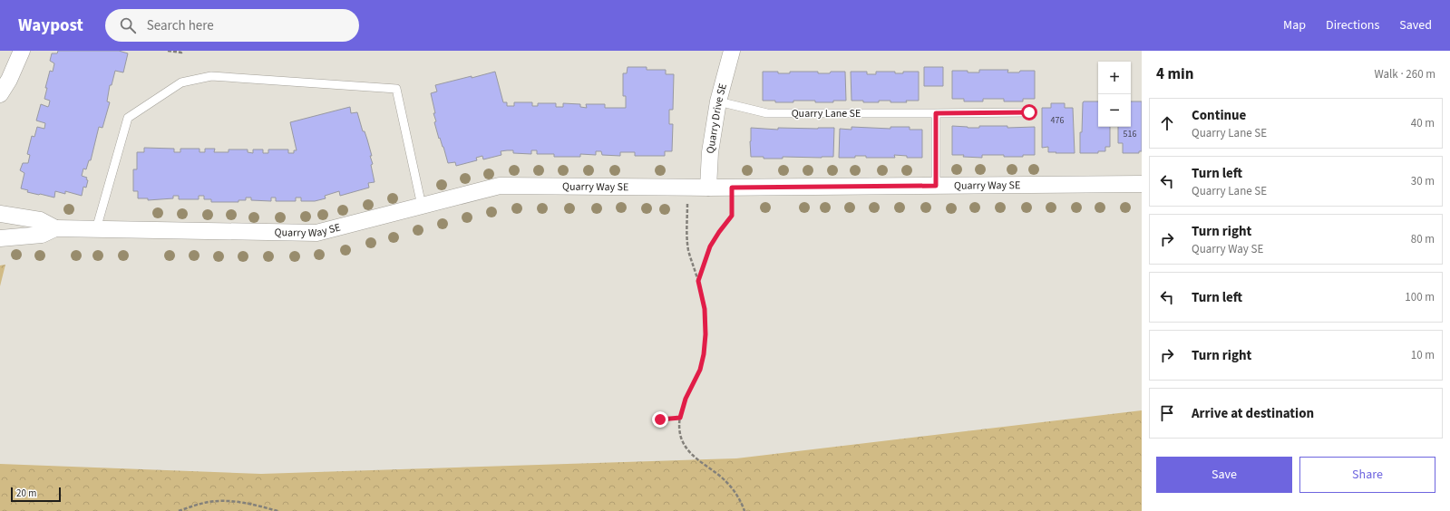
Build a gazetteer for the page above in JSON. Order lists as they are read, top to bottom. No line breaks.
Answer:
{"streets":{"street":["Quarry Drive SE","Quarry Way SE"],"lane":["Quarry Lane SE"]},"crossings":[["Quarry Lane SE","Quarry Drive SE"],["Quarry Drive SE","Quarry Way SE"]],"house_numbers":["476","516"],"scale_bar":"20 m","page":{"header":"Waypost","search":"Search here","nav":["Map","Directions","Saved"],"heading":["4 min","Walk · 260 m"],"map_buttons":["+","−"],"list":[["Continue","Quarry Lane SE","40 m"],["Turn left","Quarry Lane SE","30 m"],["Turn right","Quarry Way SE","80 m"],["Turn left","100 m"],["Turn right","10 m"],"Arrive at destination"],"buttons":["Save","Share"],"scale":"20 m"}}
